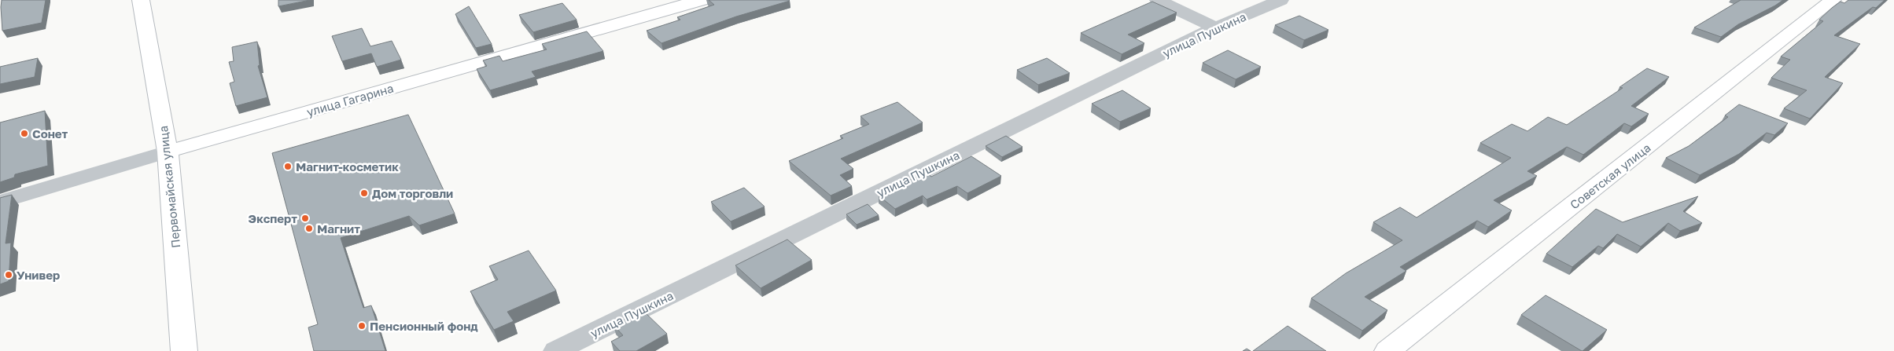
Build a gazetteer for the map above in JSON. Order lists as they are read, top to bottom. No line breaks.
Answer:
{"streets":{"street":["улица Пушкина","улица Гагарина","Советская улица","Первомайская улица"]},"crossings":[["улица Гагарина","Первомайская улица"]],"places":["Сонет","Магнит-косметик","Дом торговли","Эксперт","Магнит","Универ","Пенсионный фонд"]}
